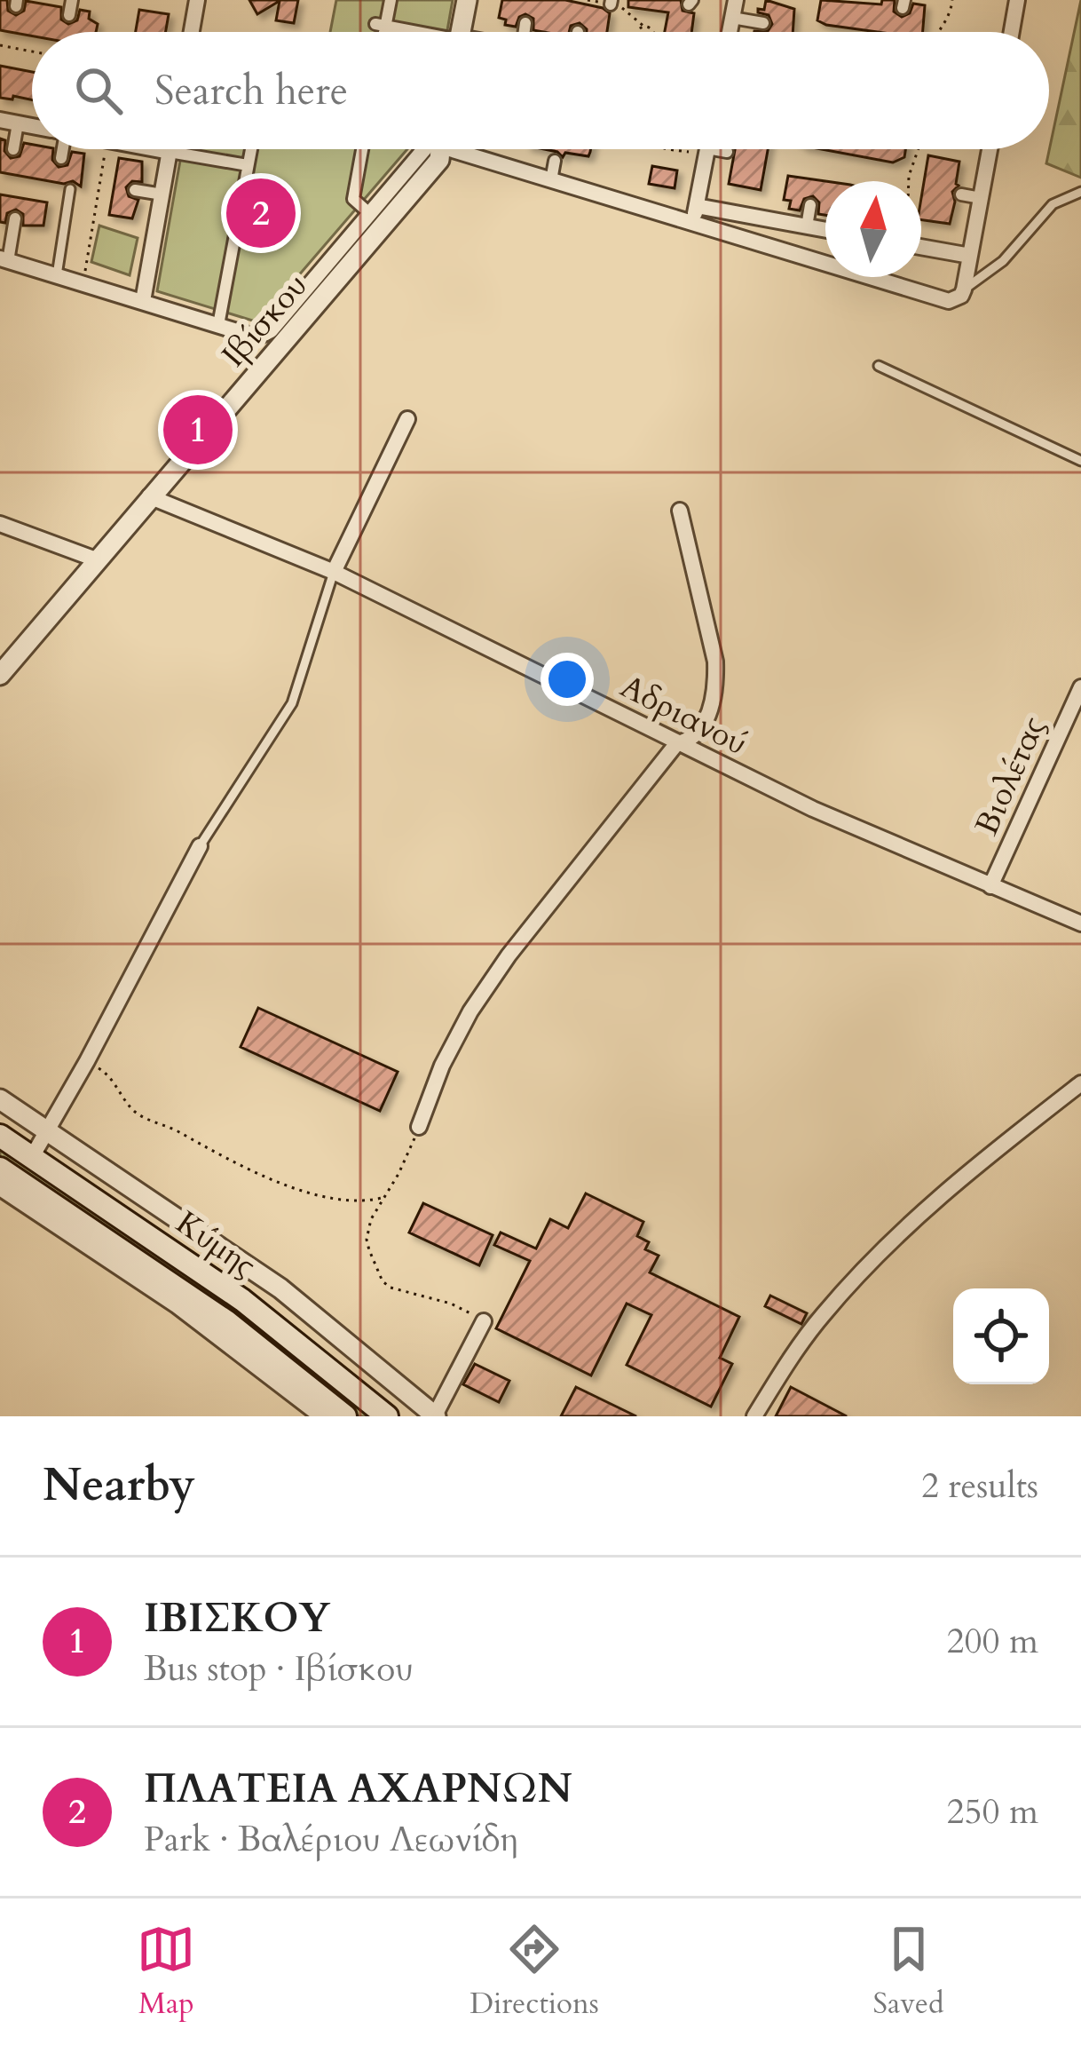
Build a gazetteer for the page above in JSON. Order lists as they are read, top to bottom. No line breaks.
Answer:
{"streets":{"main road":["Κύμης"],"street":["Ιβίσκου","Αδριανού","Βιολέτας"]},"crossings":[["Ιβίσκου","Αδριανού"],["Αδριανού","Βιολέτας"]],"north":"top","page":{"search":"Search here","pins":["2","1"],"heading":["Nearby","2 results"],"list":[{"mark":"1","name":"ΙΒΙΣΚΟΥ","note":"Bus stop · Ιβίσκου","value":"200 m"},{"mark":"2","name":"ΠΛΑΤΕΙΑ ΑΧΑΡΝΩΝ","note":"Park · Βαλέριου Λεωνίδη","value":"250 m"}],"nav":["Map","Directions","Saved"]}}
